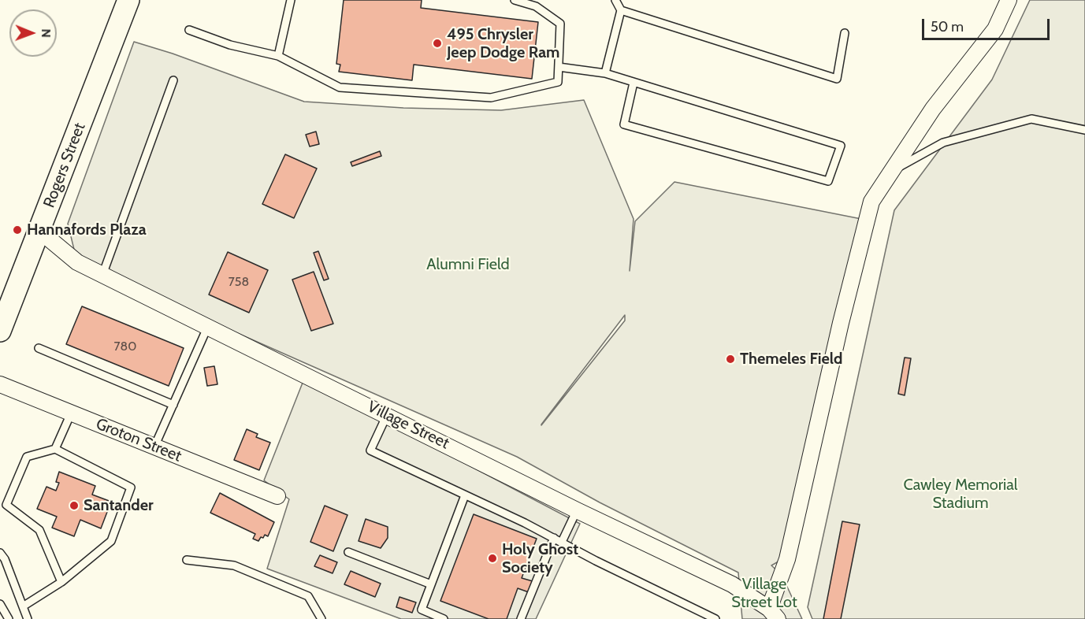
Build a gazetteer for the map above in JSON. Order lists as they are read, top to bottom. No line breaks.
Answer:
{"streets":{"main road":["Rogers Street"],"street":["Village Street","Groton Street"]},"crossings":[["Rogers Street","Village Street"]],"parks":["Alumni Field","Cawley Memorial Stadium","Village Street Lot"],"places":["495 Chrysler Jeep Dodge Ram","Hannafords Plaza","Themeles Field","Santander","Holy Ghost Society"],"house_numbers":["758","780"],"scale_bar":"50 m","north":"right"}
